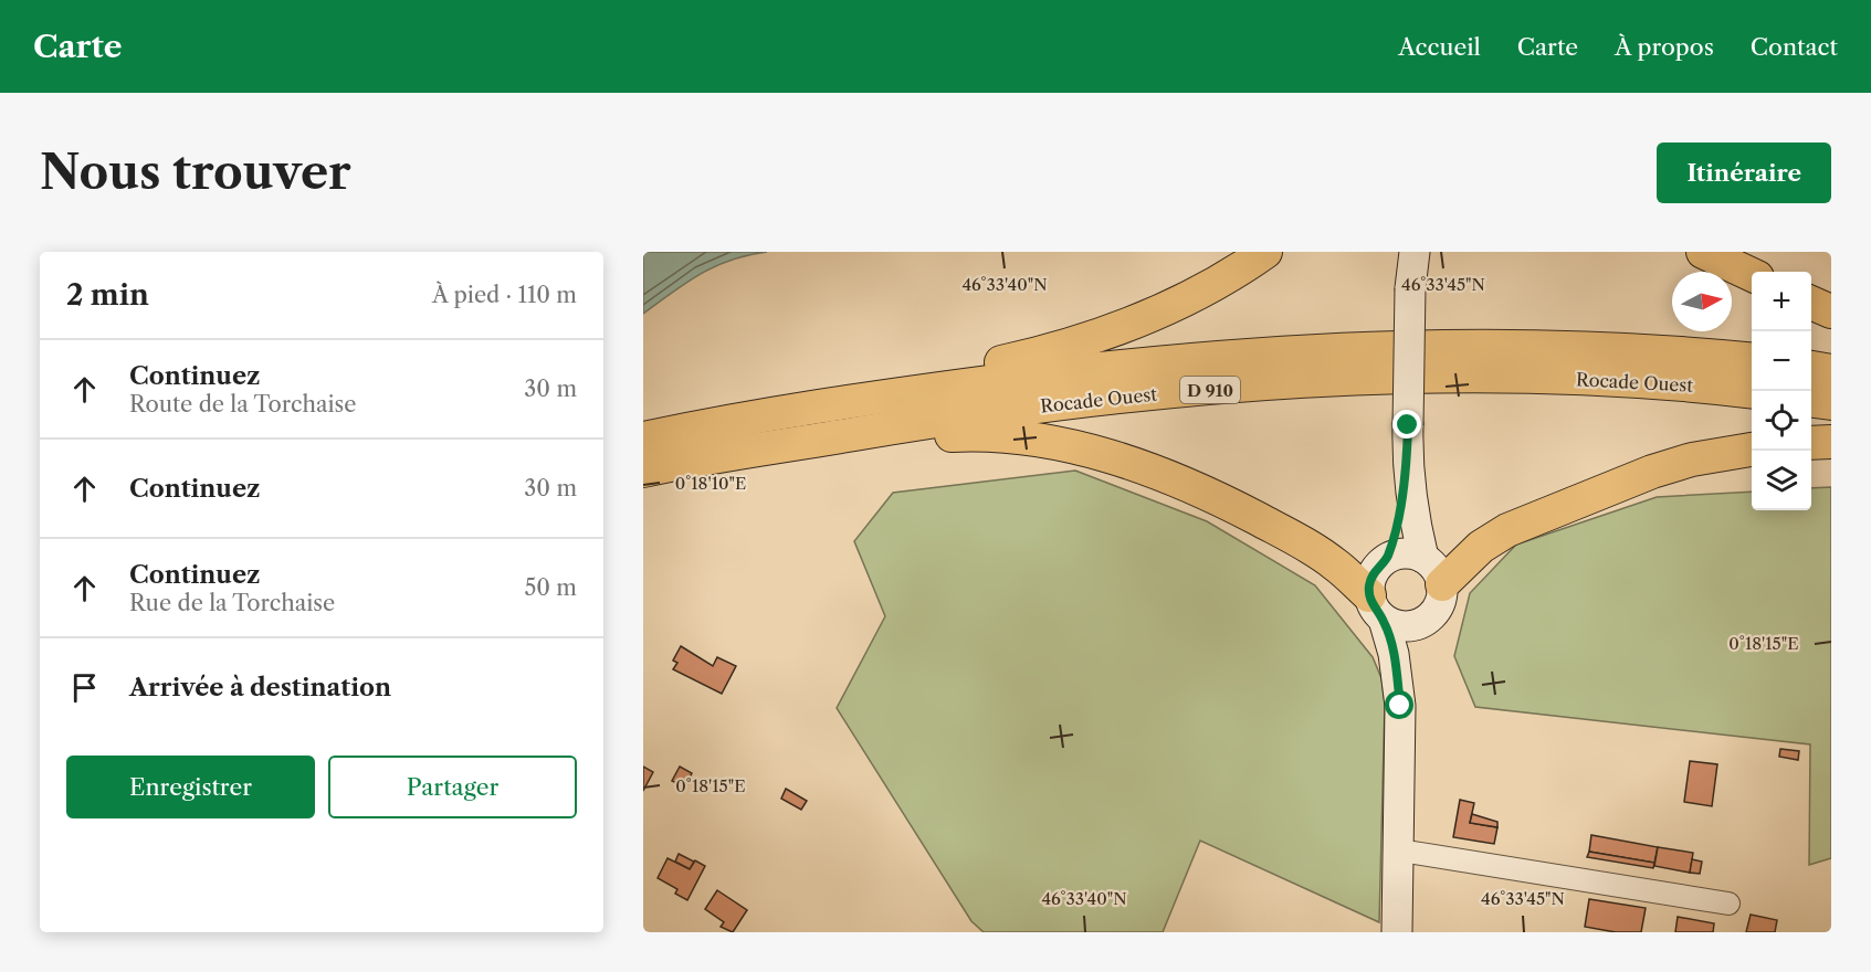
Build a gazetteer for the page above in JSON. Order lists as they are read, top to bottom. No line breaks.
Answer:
{"streets":{"main road":["Rocade Ouest","D 910"]},"north":"right","page":{"header":"Carte","nav":["Accueil","Carte","À propos","Contact"],"buttons":["Itinéraire",["Enregistrer","Partager"]],"title":"Nous trouver","heading":["2 min","À pied · 110 m"],"map_buttons":["+","−"],"list":[["Continuez","Route de la Torchaise","30 m"],["Continuez","30 m"],["Continuez","Rue de la Torchaise","50 m"],"Arrivée à destination"]},"coordinates":["46°33'40\"N","46°33'45\"N","0°18'10\"E","0°18'15\"E"]}
